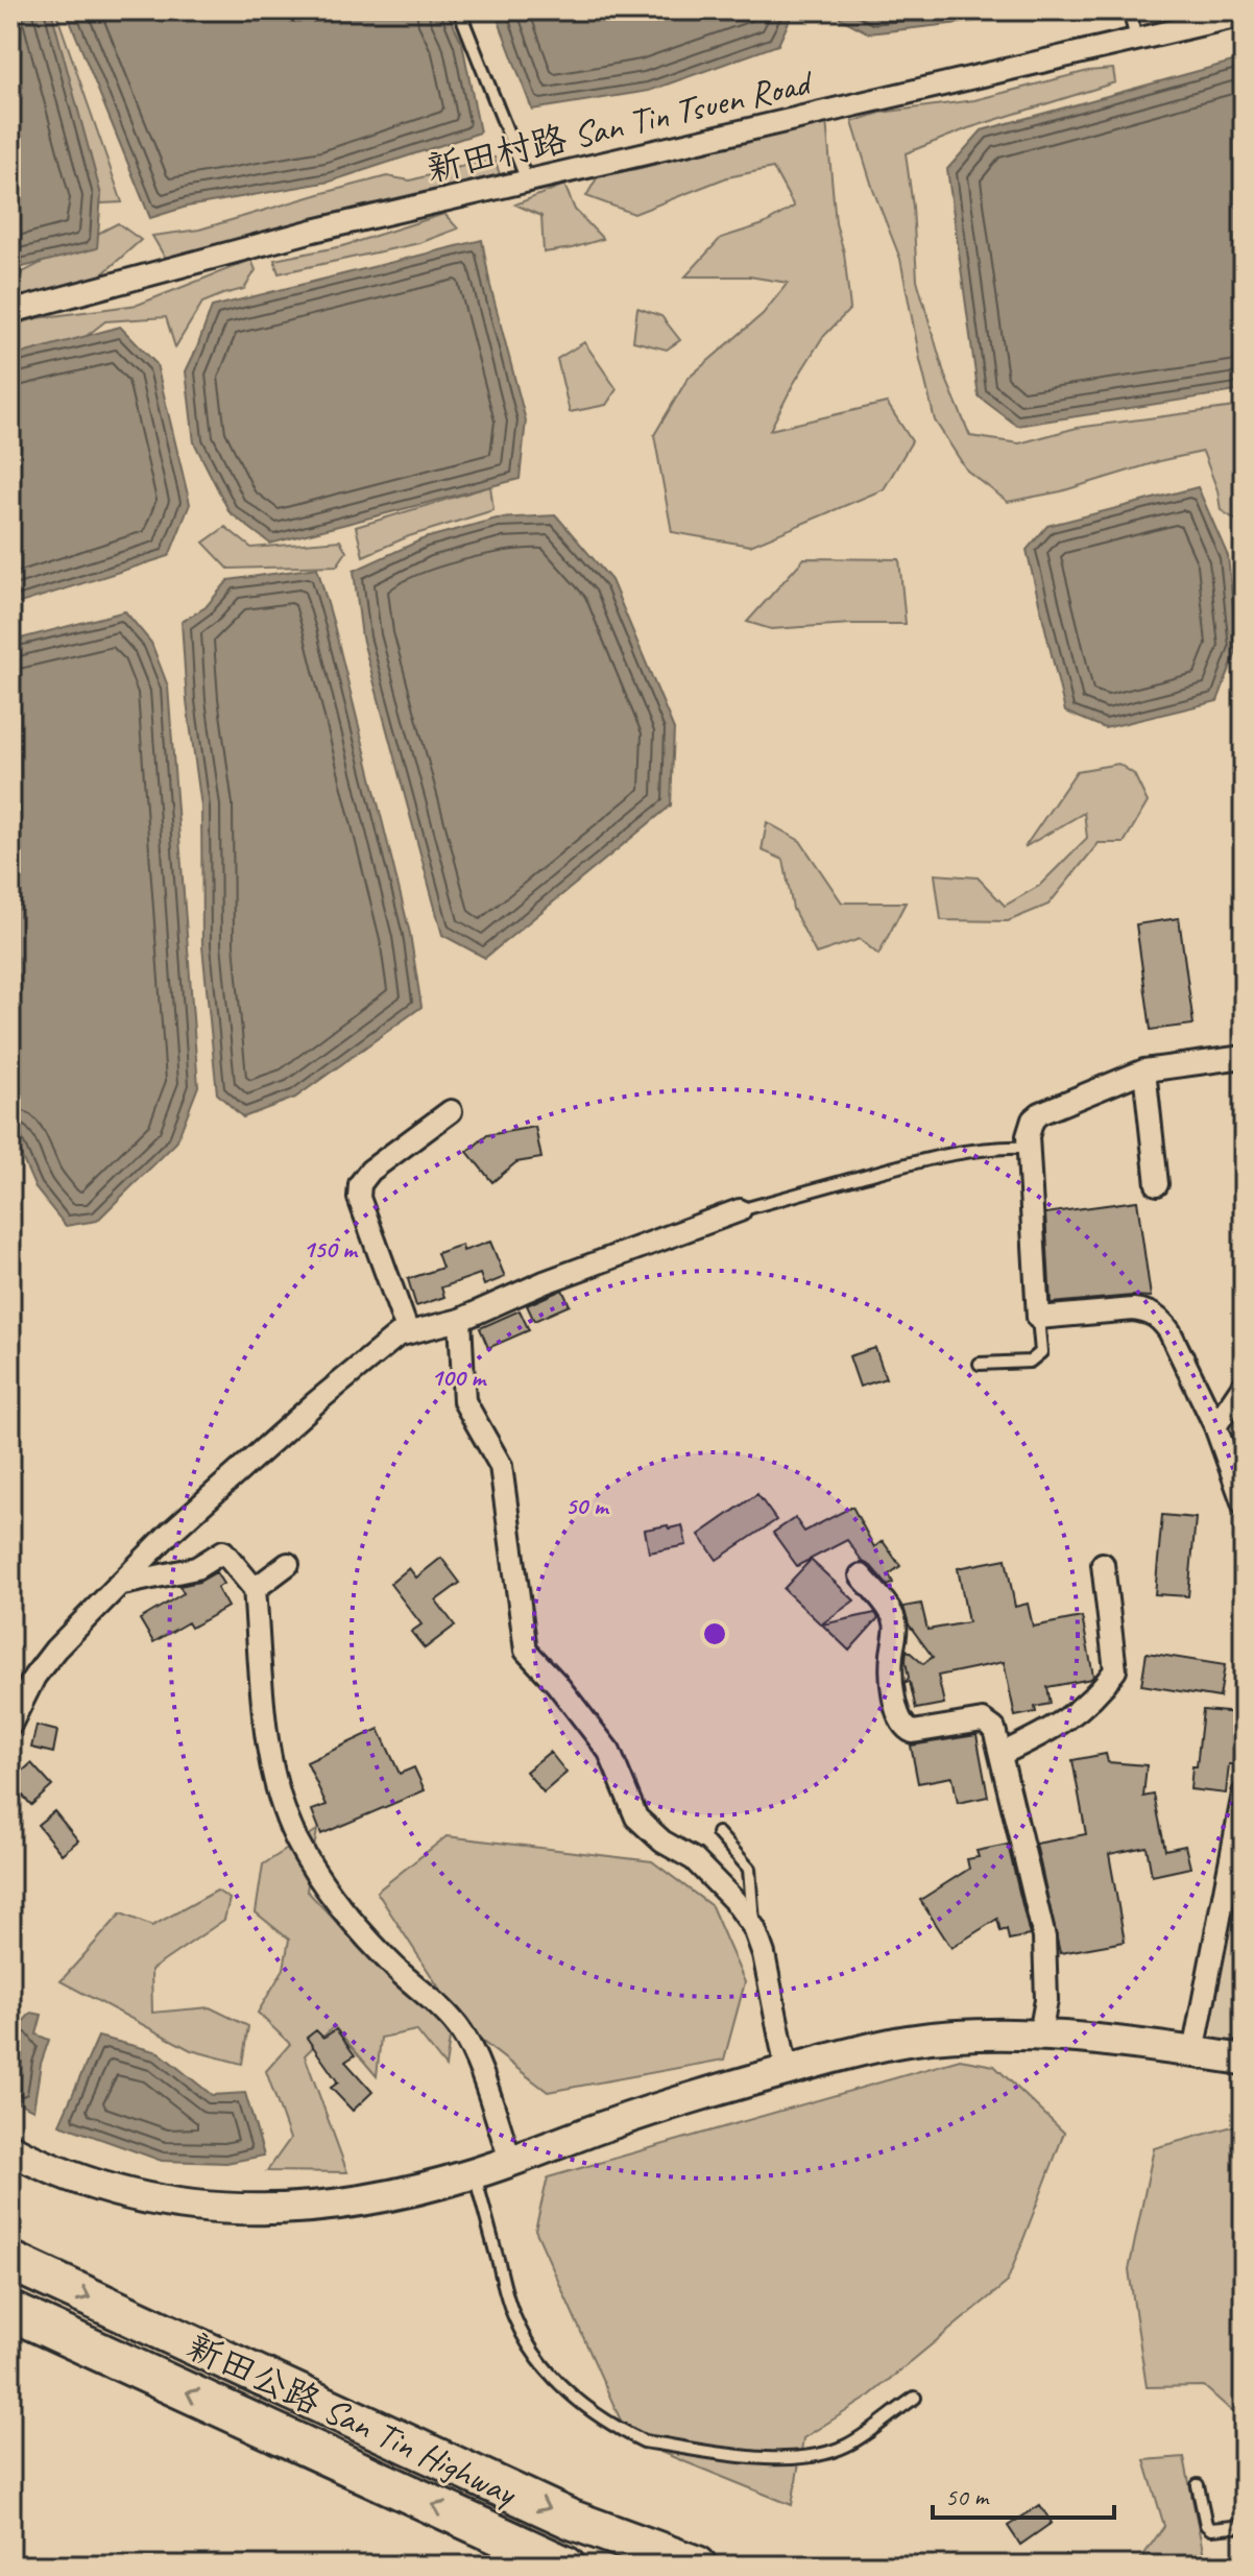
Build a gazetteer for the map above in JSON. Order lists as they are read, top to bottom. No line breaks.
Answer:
{"streets":{"highway":["新田公路 San Tin Highway"],"street":["新田村路 San Tin Tsuen Road"]},"scale_bar":"50 m","rings":["150 m","100 m","50 m"]}
